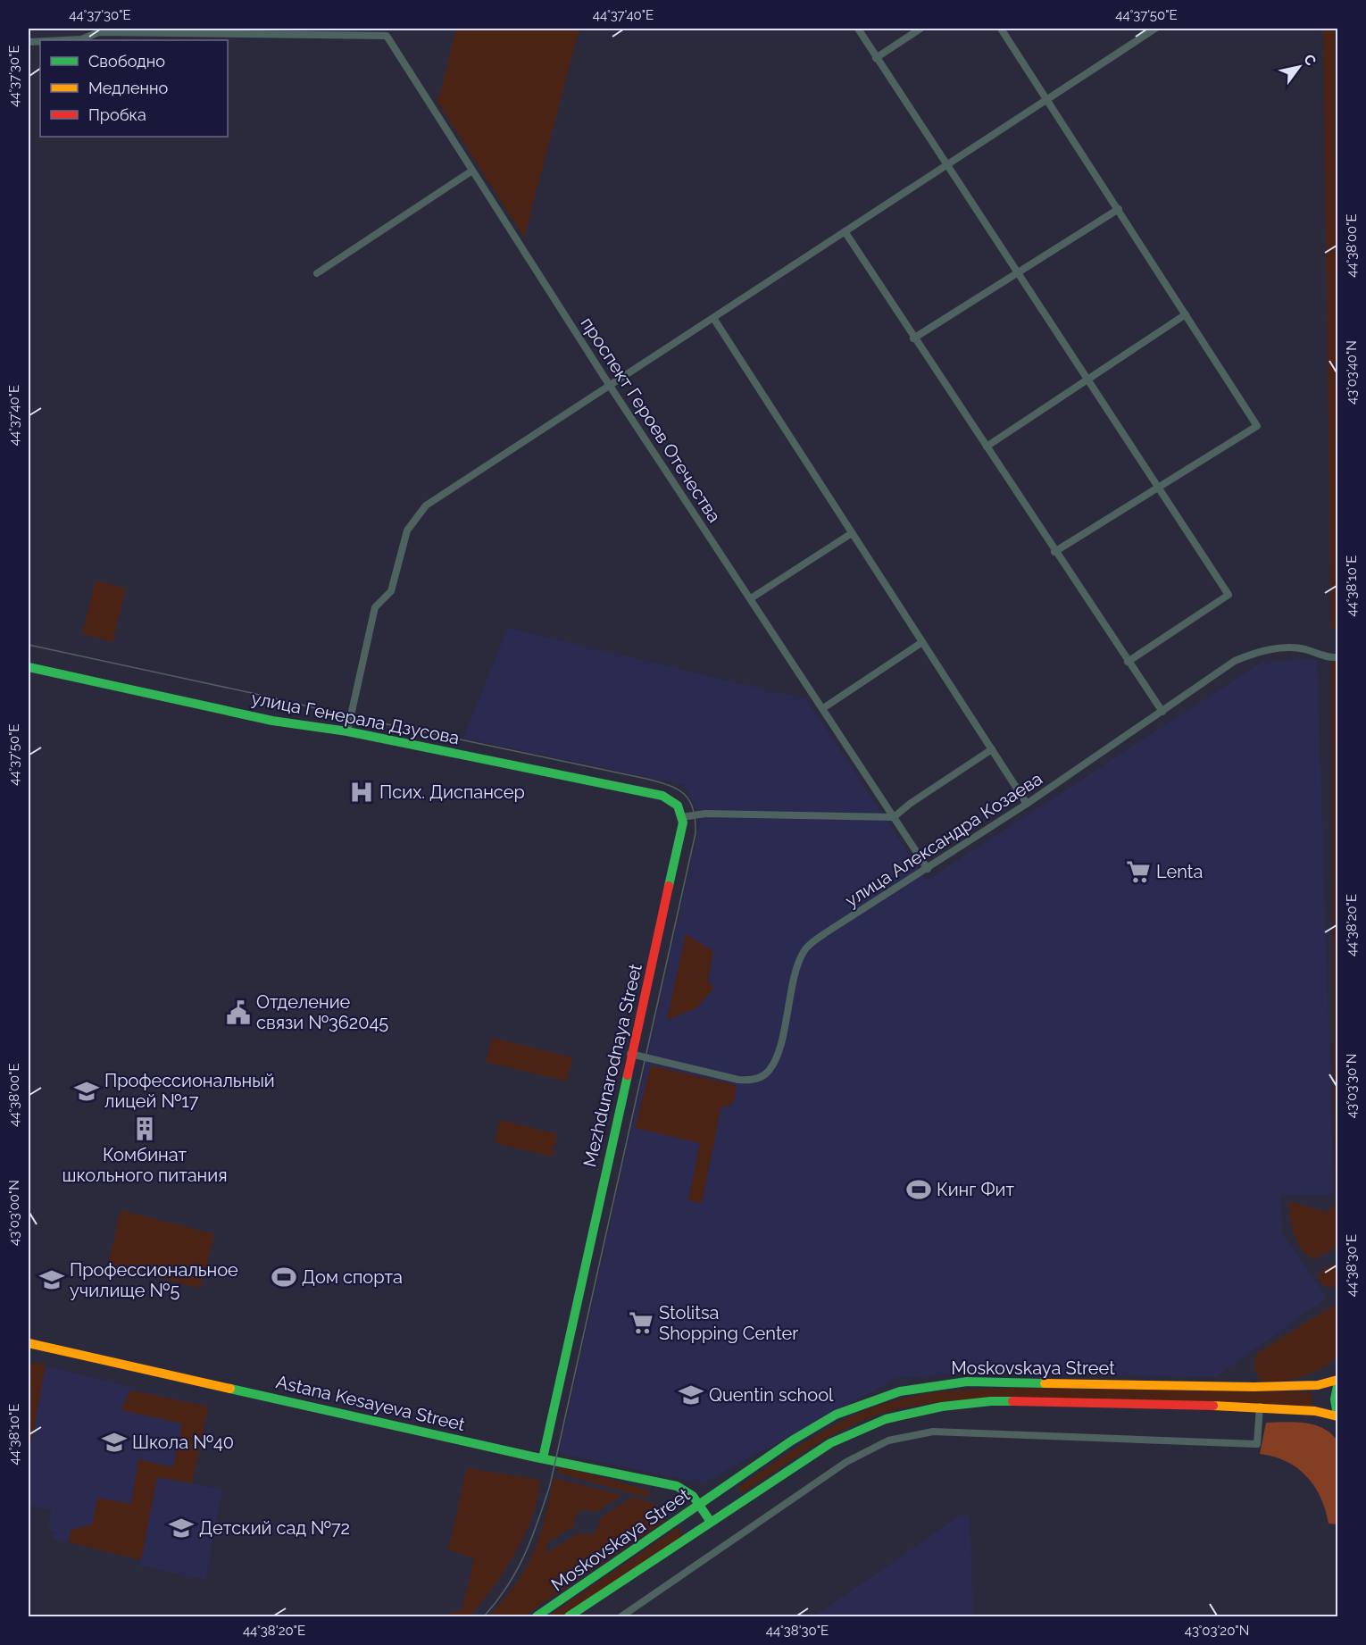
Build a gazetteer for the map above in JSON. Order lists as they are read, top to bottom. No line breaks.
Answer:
{"streets":{"main road":["улица Генерала Дзусова","Mezhdunarodnaya Street","Moskovskaya Street","Astana Kesayeva Street"],"street":["проспект Героев Отечества","улица Александра Козаева"]},"crossings":[["проспект Героев Отечества","улица Александра Козаева"],["улица Генерала Дзусова","Mezhdunarodnaya Street"],["улица Александра Козаева","Mezhdunarodnaya Street"],["Mezhdunarodnaya Street","Astana Kesayeva Street"],["Moskovskaya Street","Astana Kesayeva Street"]],"places":{"hospital":["Псих. Диспансер"],"supermarket":["Lenta","Stolitsa Shopping Center"],"public building":["Отделение связи №362045"],"school or university":["Профессиональный лицей №17","Профессиональное училище №5","Quentin school","Школа №40","Детский сад №72"],"building":["Комбинат школьного питания"],"sports":["Кинг Фит","Дом спорта"]},"legend":["Свободно","Медленно","Пробка"],"north":"top right","coordinates":["44°37'30\"E","44°37'40\"E","44°37'50\"E","44°38'00\"E","43°03'40\"N","44°38'10\"E","44°38'20\"E","43°03'30\"N","43°03'00\"N","44°38'30\"E","43°03'20\"N"]}
